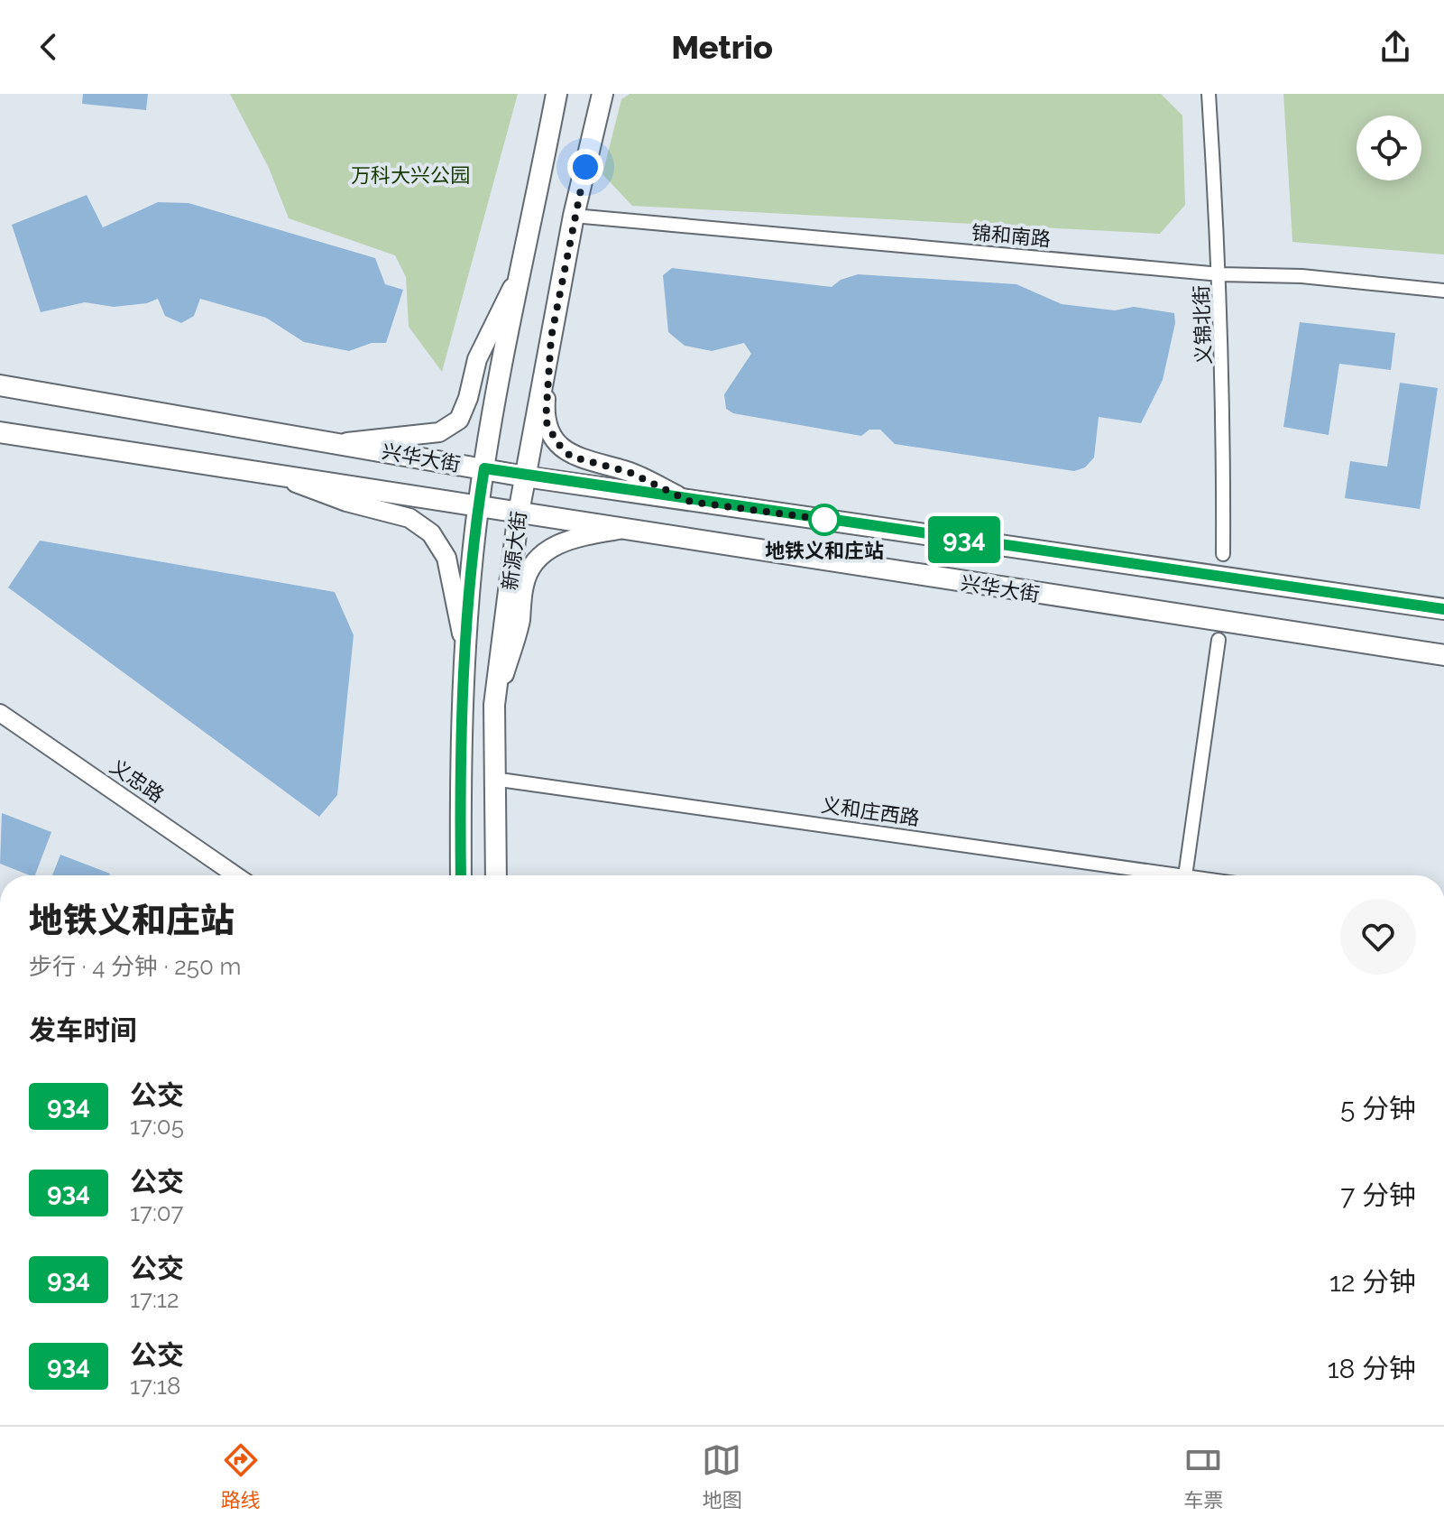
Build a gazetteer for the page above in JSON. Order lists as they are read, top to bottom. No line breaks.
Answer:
{"streets":{"main road":["兴华大街","新源大街"],"street":["锦和南路","义锦北街","义忠路","义和庄西路"]},"crossings":[["锦和南路","义锦北街"],["锦和南路","新源大街"],["兴华大街","新源大街"],["新源大街","义和庄西路"]],"parks":["万科大兴公园"],"places":["地铁义和庄站"],"lines":["bus line 934"],"page":{"header":"Metrio","on_map":"934","heading":[["地铁义和庄站","步行 · 4 分钟 · 250 m"],"发车时间"],"list":[{"mark":"934","name":"公交","note":"17:05","value":"5 分钟"},{"mark":"934","name":"公交","note":"17:07","value":"7 分钟"},{"mark":"934","name":"公交","note":"17:12","value":"12 分钟"},{"mark":"934","name":"公交","note":"17:18","value":"18 分钟"}],"tabs":["路线","地图","车票"]}}
